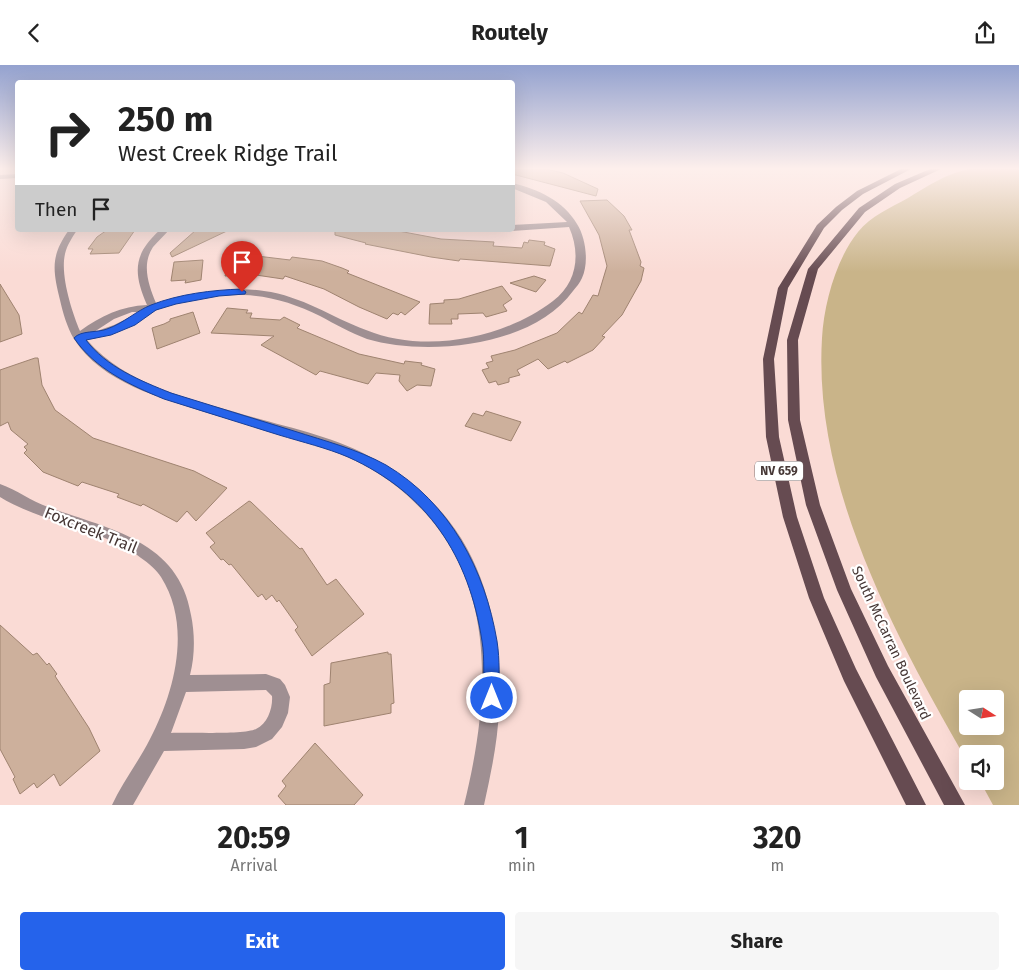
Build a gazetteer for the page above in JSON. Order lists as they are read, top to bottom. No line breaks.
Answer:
{"streets":{"main road":["NV 659","South McCarran Boulevard"],"street":["Foxcreek Trail"]},"north":"right","page":{"header":"Routely","turn":["250 m","West Creek Ridge Trail"],"then":"Then","eta":["20:59","Arrival","1","min","320","m"],"buttons":["Exit","Share"]}}
